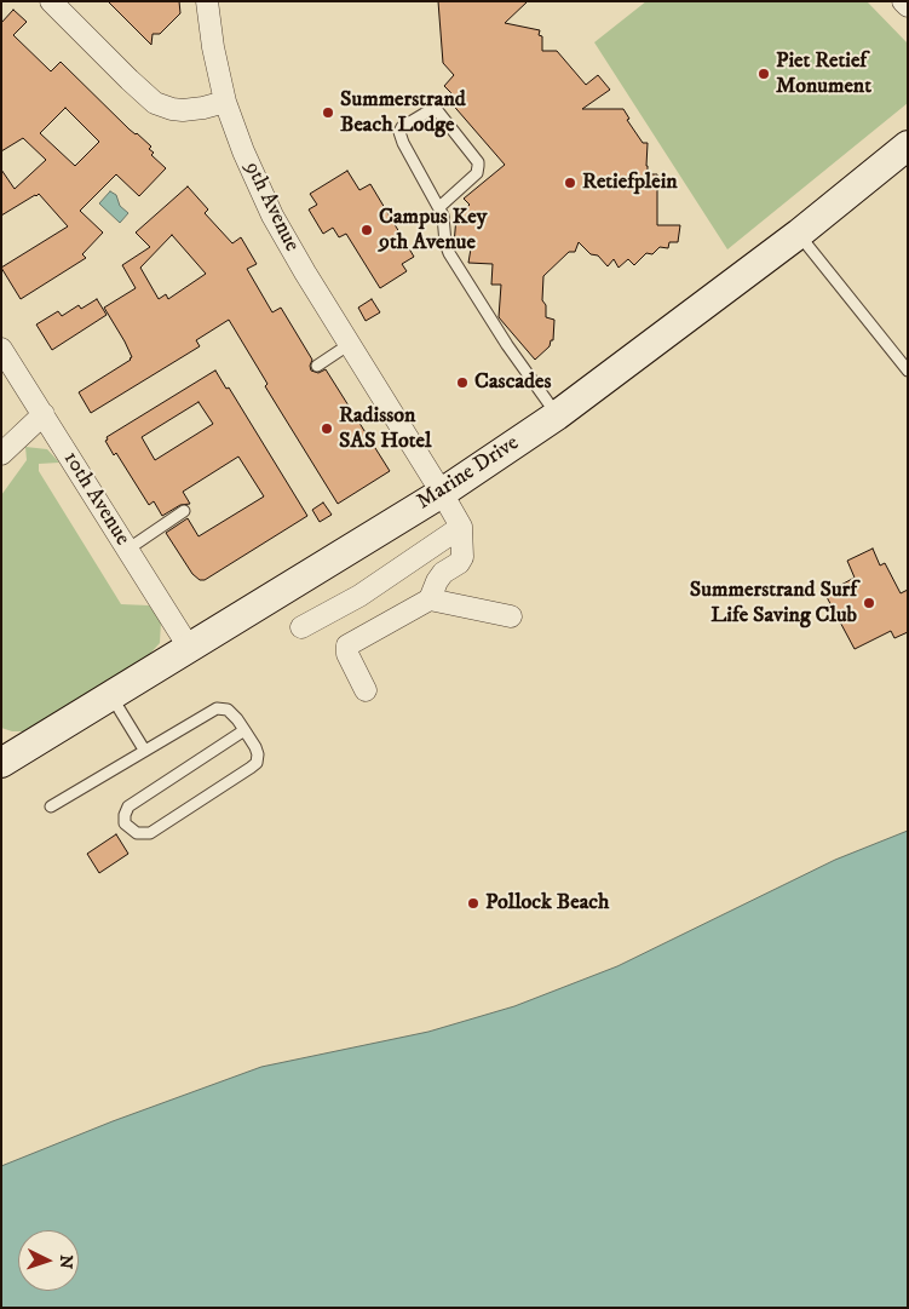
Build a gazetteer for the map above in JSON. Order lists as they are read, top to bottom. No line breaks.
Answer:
{"streets":{"main road":["Marine Drive"],"street":["9th Avenue","10th Avenue"]},"crossings":[["9th Avenue","Marine Drive"],["Marine Drive","10th Avenue"]],"places":["Piet Retief Monument","Summerstrand Beach Lodge","Retiefplein","Campus Key 9th Avenue","Cascades","Radisson SAS Hotel","Summerstrand Surf Life Saving Club","Pollock Beach"],"north":"right"}
